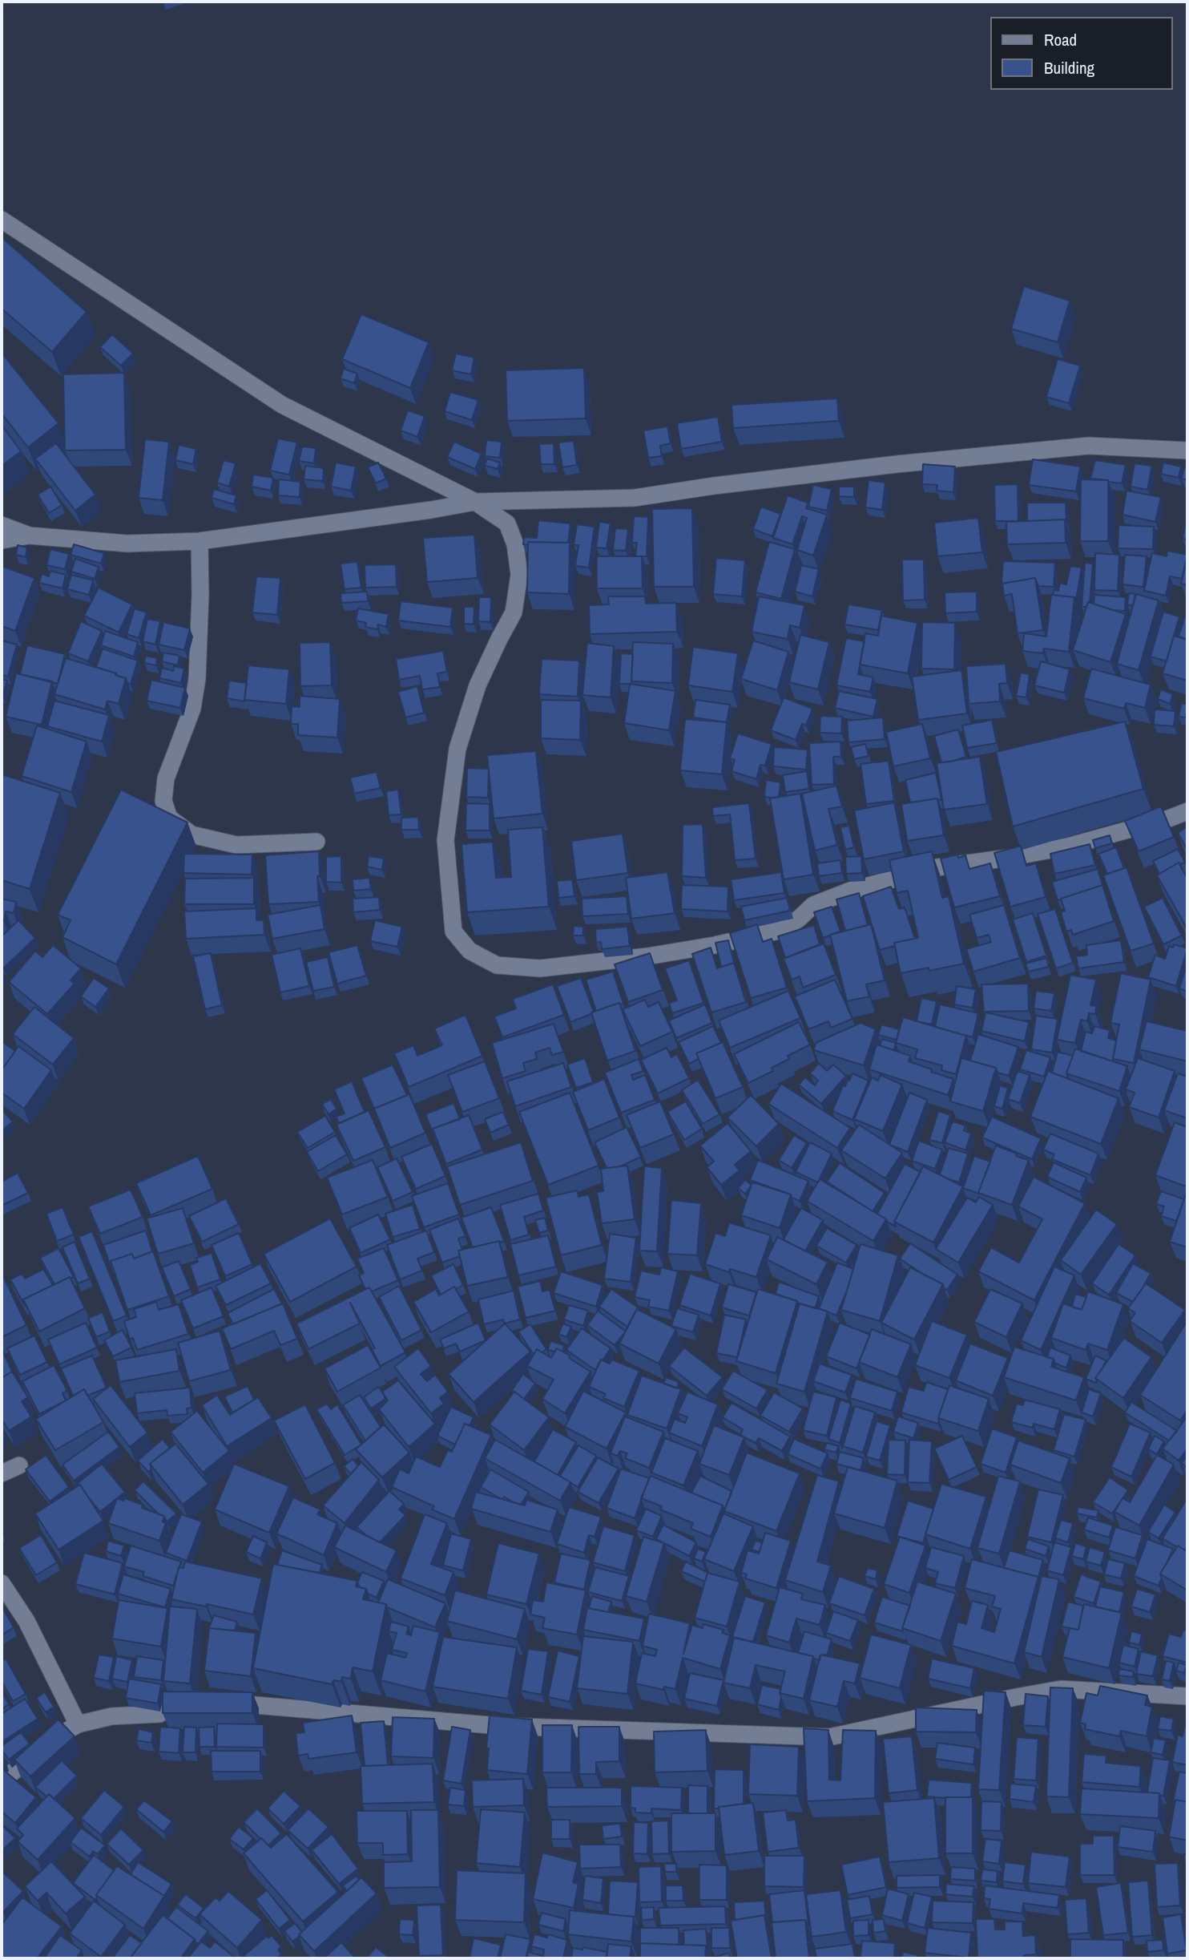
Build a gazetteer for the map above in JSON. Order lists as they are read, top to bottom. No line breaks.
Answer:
{"legend":["Road","Building"]}
